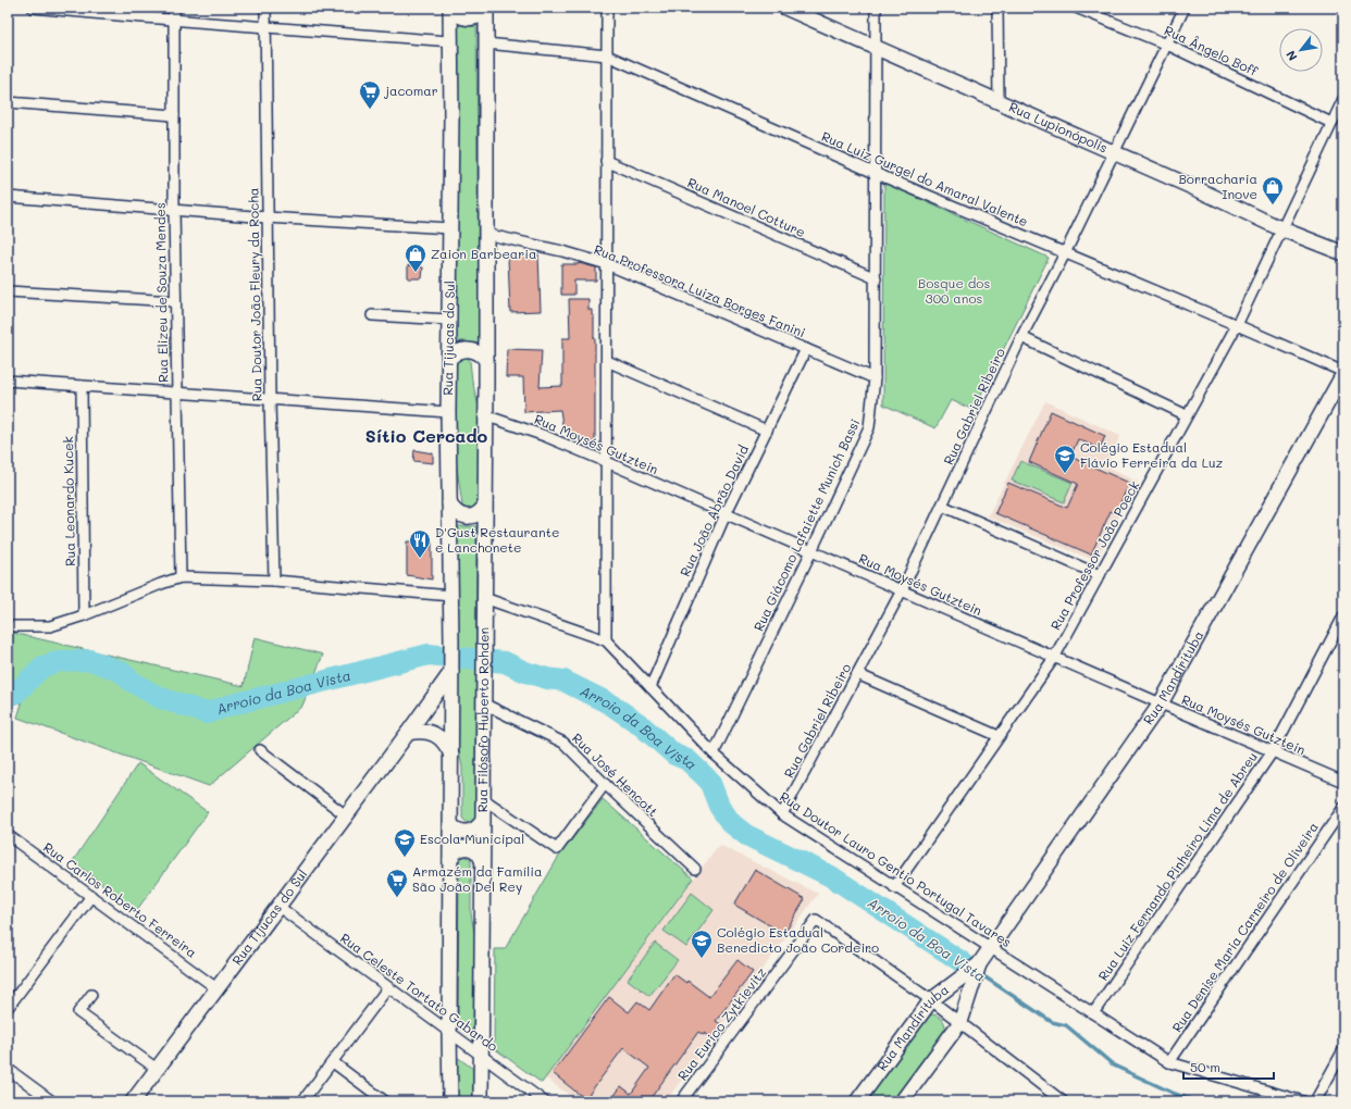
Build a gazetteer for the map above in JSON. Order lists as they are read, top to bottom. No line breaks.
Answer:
{"streets":{"main road":["Rua Lupionópolis","Rua Tijucas do Sul","Rua Mandirituba","Rua Filósofo Huberto Rohden"],"street":["Rua Ângelo Boff","Rua Luiz Gurgel do Amaral Valente","Rua Manoel Cotture","Rua Professora Luiza Borges Fanini","Rua Elizeu de Souza Mendes","Rua Doutor João Fleury da Rocha","Rua Gabriel Ribeiro","Rua Moysés Gutztein","Rua Leonardo Kucek","Rua João Abrão David","Rua Giácomo Lafaiette Munich Bassi","Rua Professor João Poeck","Rua José Hencott","Rua Luiz Fernando Pinheiro Lima de Abreu","Rua Doutor Lauro Gentio Portugal Tavares","Rua Carlos Roberto Ferreira","Rua Denise Maria Carneiro de Oliveira","Rua Celeste Tortato Gabardo","Rua Eurico Zytkievitz"]},"crossings":[["Rua Ângelo Boff","Rua Gabriel Ribeiro"],["Rua Ângelo Boff","Rua Professor João Poeck"],["Rua Lupionópolis","Rua Gabriel Ribeiro"],["Rua Lupionópolis","Rua Giácomo Lafaiette Munich Bassi"],["Rua Lupionópolis","Rua Professor João Poeck"],["Rua Luiz Gurgel do Amaral Valente","Rua Gabriel Ribeiro"],["Rua Luiz Gurgel do Amaral Valente","Rua Giácomo Lafaiette Munich Bassi"],["Rua Luiz Gurgel do Amaral Valente","Rua Professor João Poeck"],["Rua Luiz Gurgel do Amaral Valente","Rua Mandirituba"],["Rua Manoel Cotture","Rua Giácomo Lafaiette Munich Bassi"],["Rua Professora Luiza Borges Fanini","Rua João Abrão David"],["Rua Professora Luiza Borges Fanini","Rua Giácomo Lafaiette Munich Bassi"],["Rua Tijucas do Sul","Rua Carlos Roberto Ferreira"],["Rua Tijucas do Sul","Rua Celeste Tortato Gabardo"],["Rua Gabriel Ribeiro","Rua Moysés Gutztein"],["Rua Gabriel Ribeiro","Rua Doutor Lauro Gentio Portugal Tavares"],["Rua Moysés Gutztein","Rua João Abrão David"],["Rua Moysés Gutztein","Rua Giácomo Lafaiette Munich Bassi"],["Rua Moysés Gutztein","Rua Professor João Poeck"],["Rua Moysés Gutztein","Rua Mandirituba"],["Rua Moysés Gutztein","Rua Luiz Fernando Pinheiro Lima de Abreu"],["Rua João Abrão David","Rua Doutor Lauro Gentio Portugal Tavares"],["Rua Giácomo Lafaiette Munich Bassi","Rua Doutor Lauro Gentio Portugal Tavares"],["Rua Professor João Poeck","Rua Doutor Lauro Gentio Portugal Tavares"],["Rua Mandirituba","Rua Doutor Lauro Gentio Portugal Tavares"],["Rua Mandirituba","Rua Eurico Zytkievitz"],["Rua Filósofo Huberto Rohden","Rua José Hencott"],["Rua Filósofo Huberto Rohden","Rua Doutor Lauro Gentio Portugal Tavares"],["Rua Filósofo Huberto Rohden","Rua Celeste Tortato Gabardo"],["Rua Luiz Fernando Pinheiro Lima de Abreu","Rua Doutor Lauro Gentio Portugal Tavares"],["Rua Doutor Lauro Gentio Portugal Tavares","Rua Denise Maria Carneiro de Oliveira"]],"districts":["Sítio Cercado"],"water":["Arroio da Boa Vista"],"parks":["Bosque dos 300 anos"],"places":{"supermarket":["jacomar","Armazém da Família São João Del Rey"],"shop":["Borracharia Inove","Zaion Barbearia"],"school or university":["Colégio Estadual Flávio Ferreira da Luz","Escola Municipal","Colégio Estadual Benedicto João Cordeiro"],"restaurant":["D'Gust Restaurante e Lanchonete"]},"scale_bar":"50 m","north":"bottom left"}
